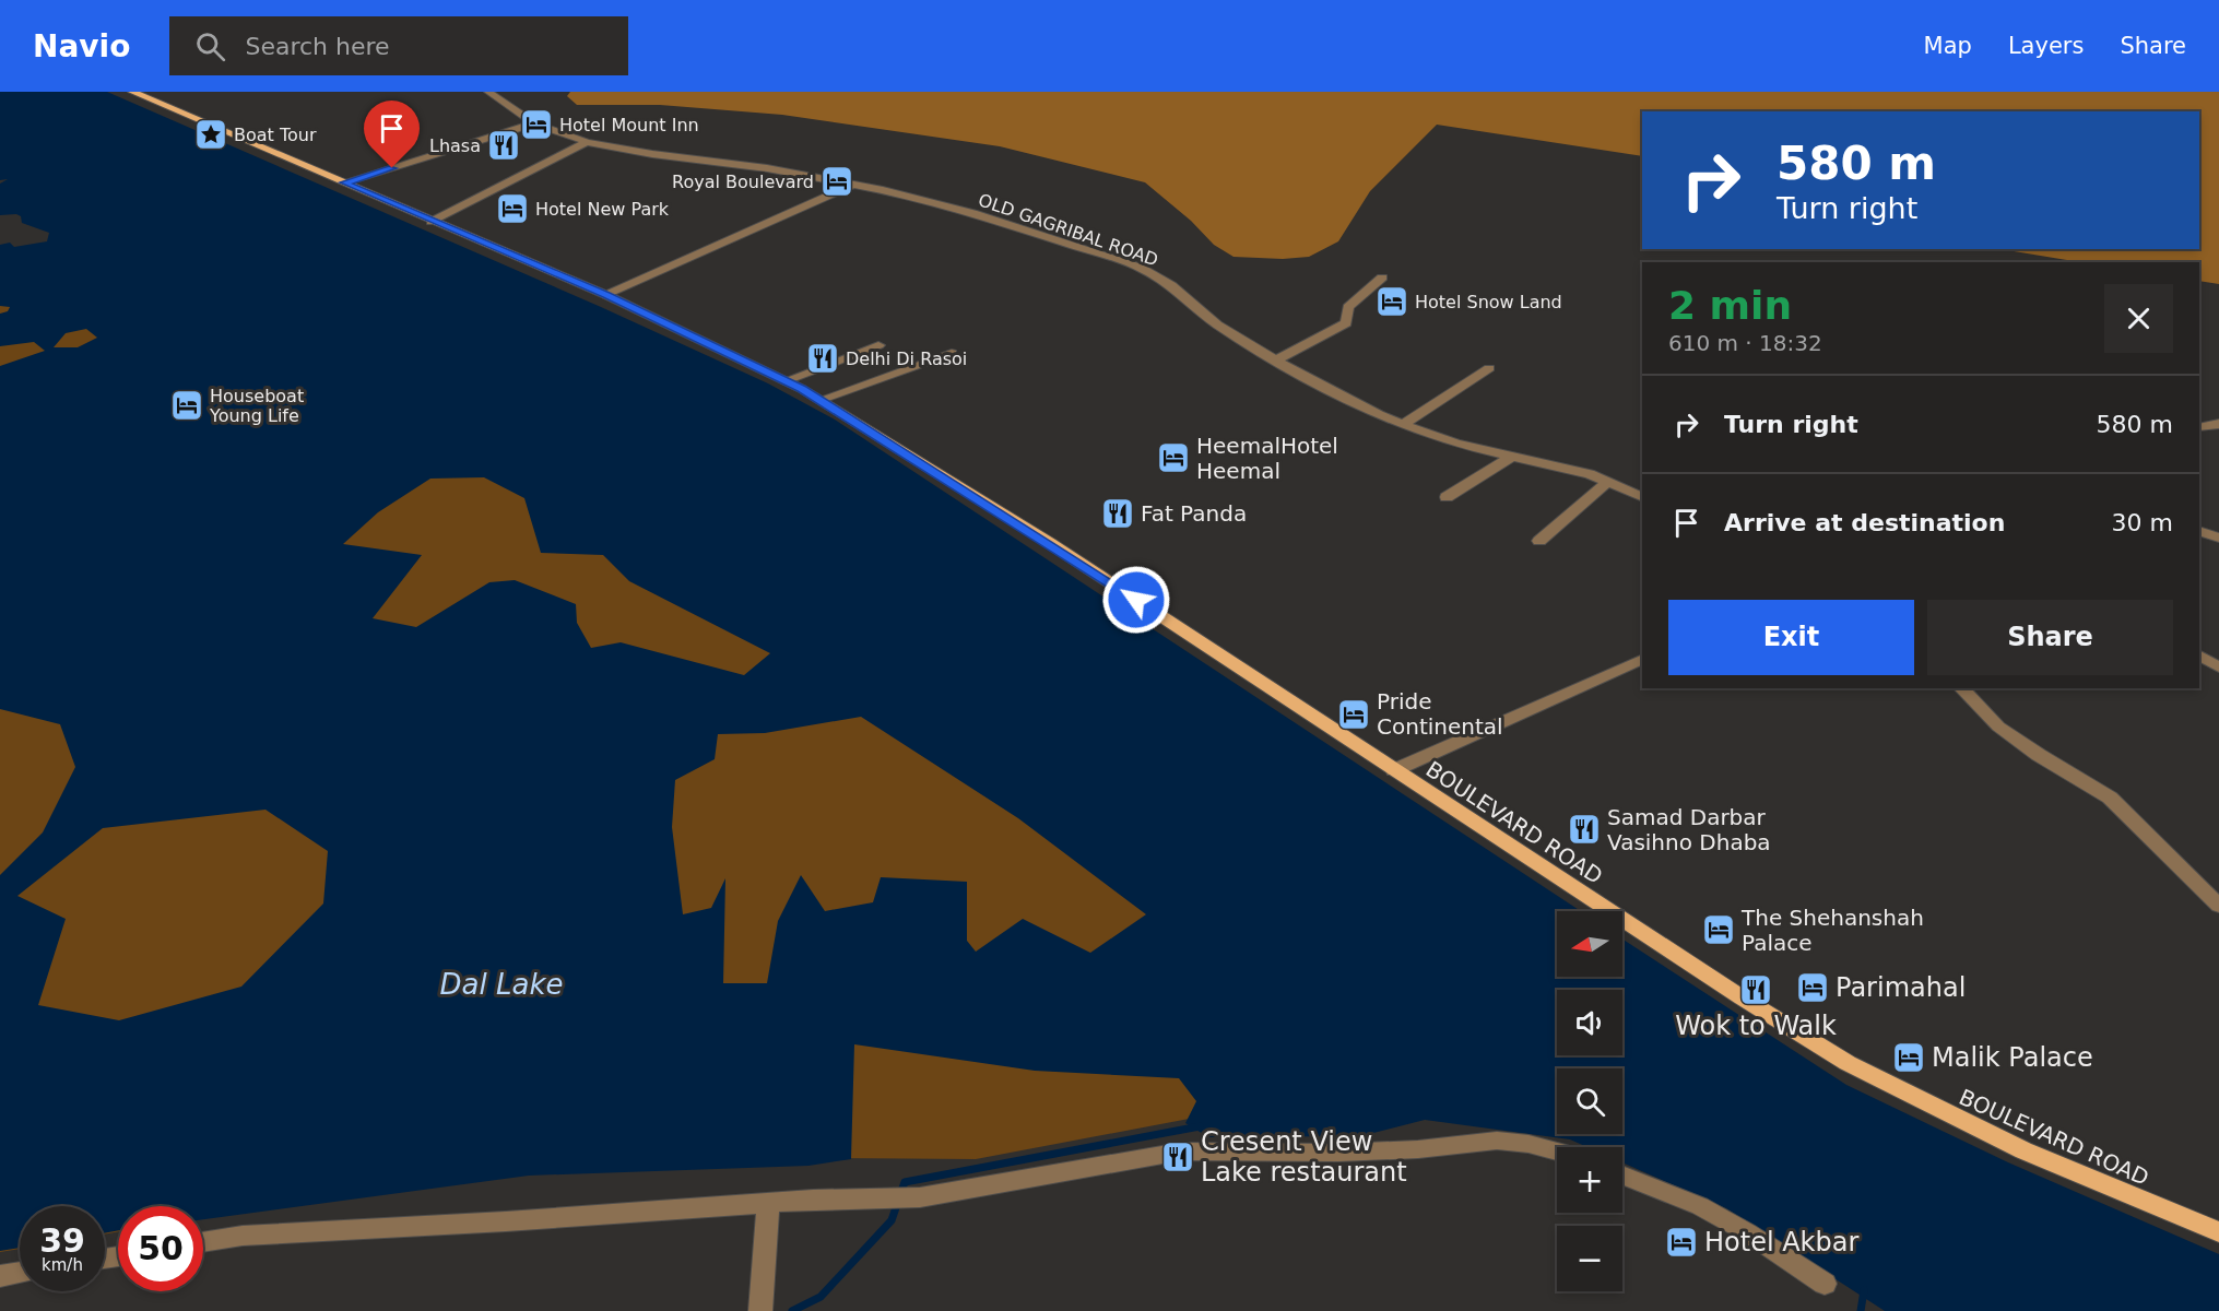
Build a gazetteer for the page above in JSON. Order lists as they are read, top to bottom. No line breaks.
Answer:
{"streets":{"main road":["BOULEVARD ROAD"],"street":["OLD GAGRIBAL ROAD"]},"water":["Dal Lake"],"places":{"hotel":["Hotel Mount Inn","Royal Boulevard","Hotel New Park","Hotel Snow Land","Houseboat Young Life","HeemalHotel Heemal","Pride Continental","The Shehanshah Palace","Parimahal","Malik Palace","Hotel Akbar"],"place":["Boat Tour"],"restaurant":["Lhasa","Delhi Di Rasoi","Fat Panda","Samad Darbar Vasihno Dhaba","Wok to Walk","Cresent View Lake restaurant"]},"north":"left","page":{"header":"Navio","search":"Search here","nav":["Map","Layers","Share"],"turn":["580 m","Turn right"],"heading":["2 min","610 m · 18:32"],"list":[{"name":"Turn right","value":"580 m"},{"name":"Arrive at destination","value":"30 m"}],"buttons":["Exit","Share"],"map_buttons":["+","−"],"speed":"39 km/h","limit":"50"}}
